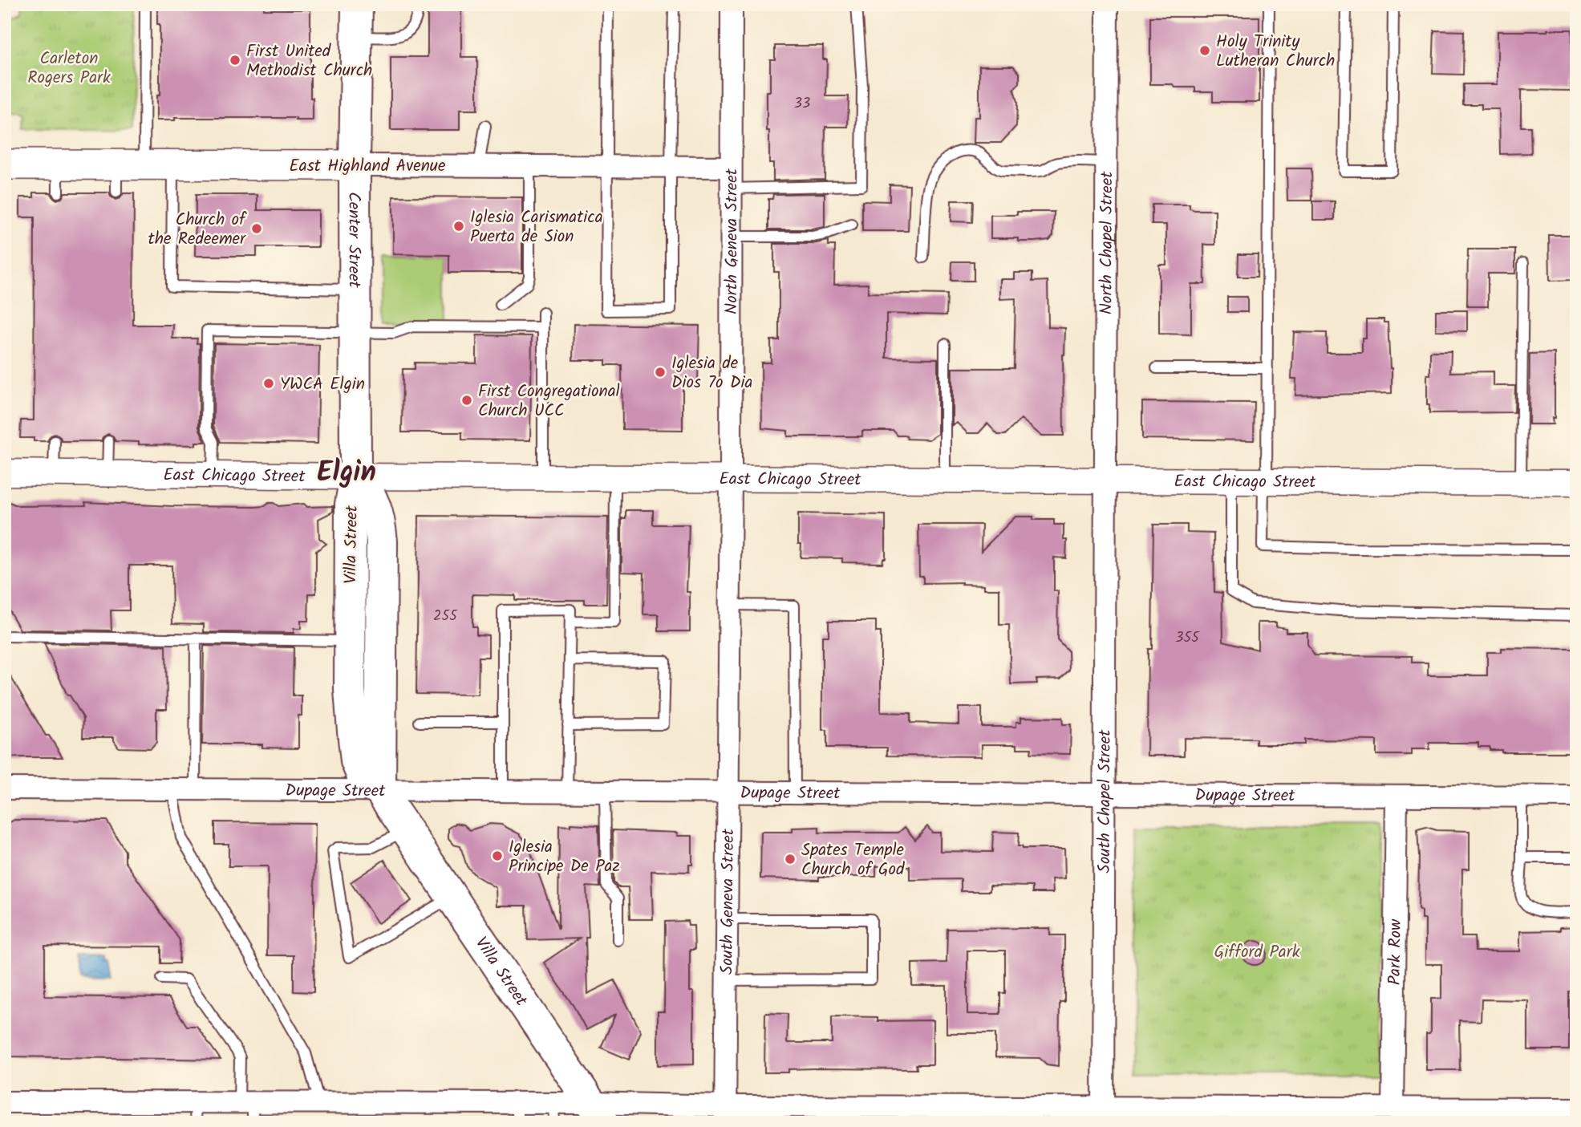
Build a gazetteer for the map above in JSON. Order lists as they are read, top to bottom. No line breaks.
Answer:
{"streets":{"main road":["East Highland Avenue","Center Street","Villa Street"],"street":["North Geneva Street","North Chapel Street","East Chicago Street","Dupage Street","South Chapel Street","South Geneva Street","Park Row"]},"crossings":[["East Highland Avenue","Center Street"],["East Highland Avenue","North Geneva Street"],["Center Street","East Chicago Street"],["Center Street","Villa Street"],["North Geneva Street","East Chicago Street"],["North Geneva Street","South Geneva Street"],["North Chapel Street","East Chicago Street"],["North Chapel Street","South Chapel Street"],["East Chicago Street","Villa Street"],["East Chicago Street","South Chapel Street"],["East Chicago Street","South Geneva Street"],["Villa Street","Dupage Street"],["Dupage Street","South Chapel Street"],["Dupage Street","South Geneva Street"],["Dupage Street","Park Row"]],"districts":["Elgin"],"parks":["Carleton Rogers Park","Gifford Park"],"places":["Holy Trinity Lutheran Church","First United Methodist Church","Iglesia Carismatica Puerta de Sion","Church of the Redeemer","Iglesia de Dios 7o Dia","YWCA Elgin","First Congregational Church UCC","Iglesia Principe De Paz","Spates Temple Church of God"],"house_numbers":["33","255","355"]}
